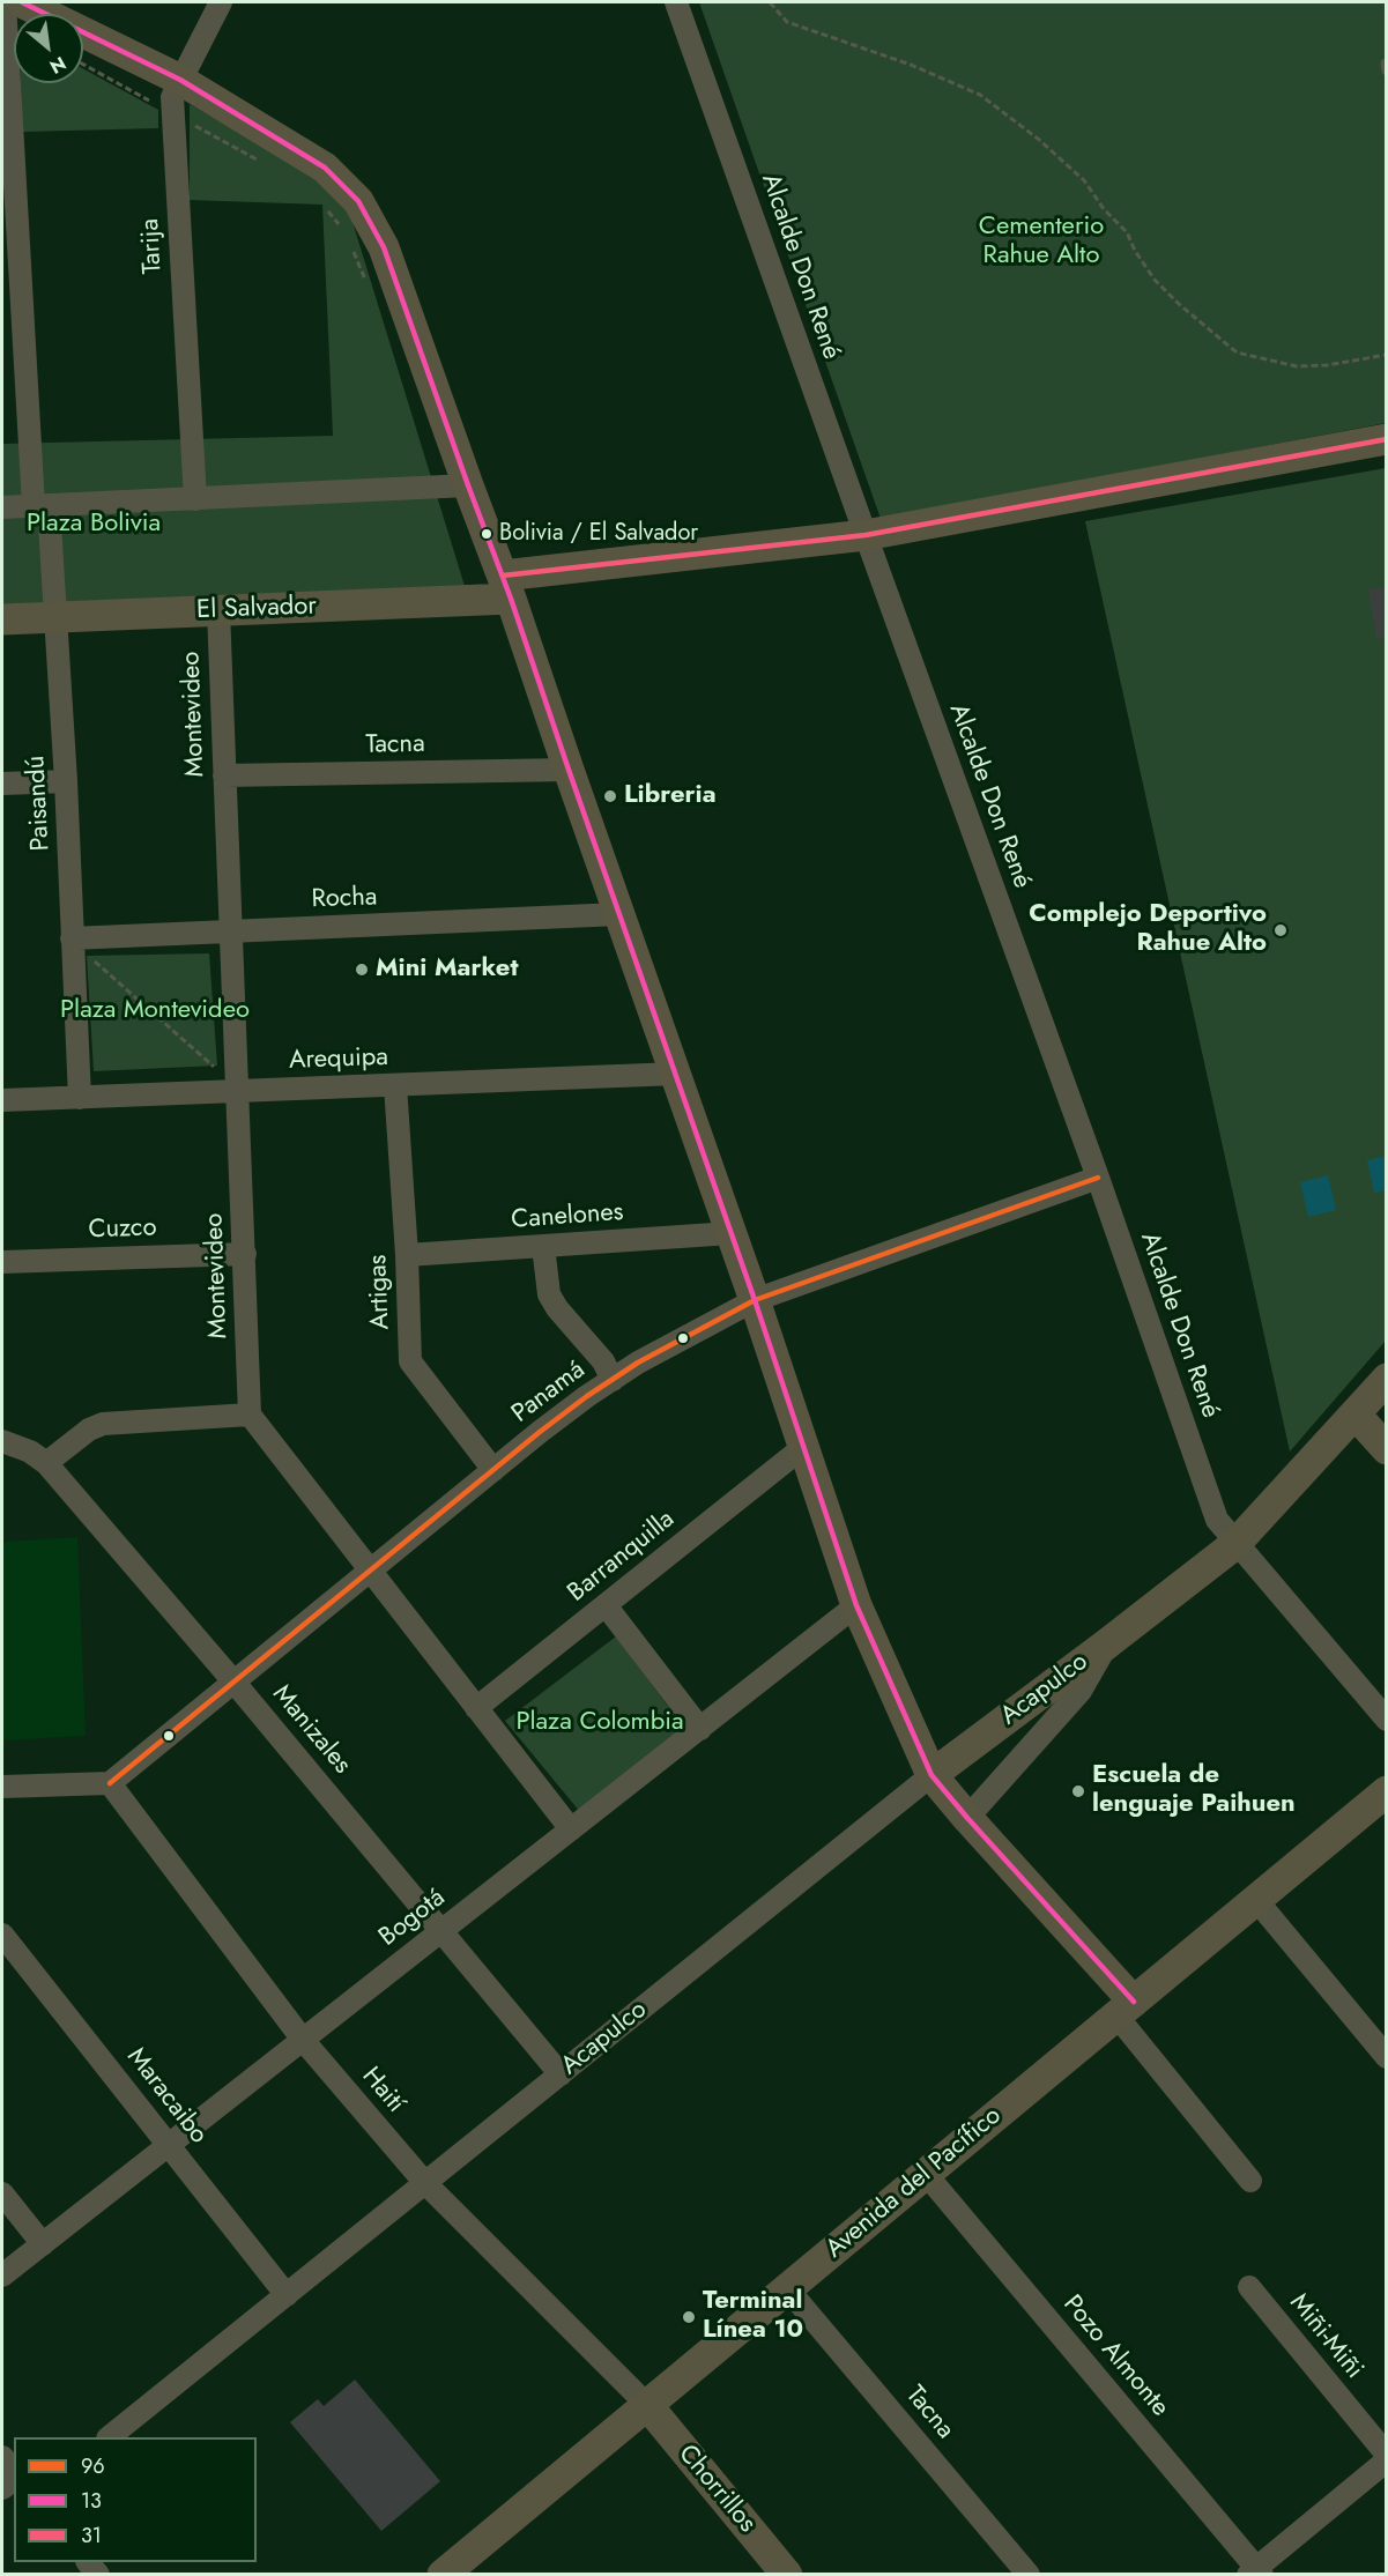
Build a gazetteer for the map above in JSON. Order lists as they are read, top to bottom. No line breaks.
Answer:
{"streets":{"street":["Tarija","Alcalde Don René","El Salvador","Montevideo","Tacna","Paisandú","Rocha","Arequipa","Canelones","Cuzco","Artigas","Panamá","Barranquilla","Acapulco","Manizales","Bogotá","Haití","Maracaibo","Avenida del Pacífico","Miñi-Miñi","Pozo Almonte","Chorrillos"]},"crossings":[["Alcalde Don René","El Salvador"],["Alcalde Don René","Panamá"],["Alcalde Don René","Acapulco"],["El Salvador","Montevideo"],["El Salvador","Paisandú"],["Montevideo","Tacna"],["Montevideo","Rocha"],["Montevideo","Arequipa"],["Montevideo","Cuzco"],["Tacna","Avenida del Pacífico"],["Paisandú","Rocha"],["Paisandú","Arequipa"],["Arequipa","Artigas"],["Canelones","Artigas"],["Artigas","Panamá"],["Panamá","Manizales"],["Panamá","Haití"],["Acapulco","Manizales"],["Acapulco","Haití"],["Acapulco","Maracaibo"],["Manizales","Bogotá"],["Bogotá","Haití"],["Bogotá","Maracaibo"],["Haití","Avenida del Pacífico"],["Haití","Chorrillos"],["Avenida del Pacífico","Pozo Almonte"],["Avenida del Pacífico","Chorrillos"]],"parks":["Cementerio Rahue Alto","Plaza Bolivia","Plaza Montevideo","Plaza Colombia"],"places":["Bolivia / El Salvador","Libreria","Complejo Deportivo Rahue Alto","Mini Market","Escuela de lenguaje Paihuen","Terminal Línea 10"],"lines":["transit line 13","transit line 31","transit line 96"],"legend":["96","13","31"],"north":"bottom right"}
